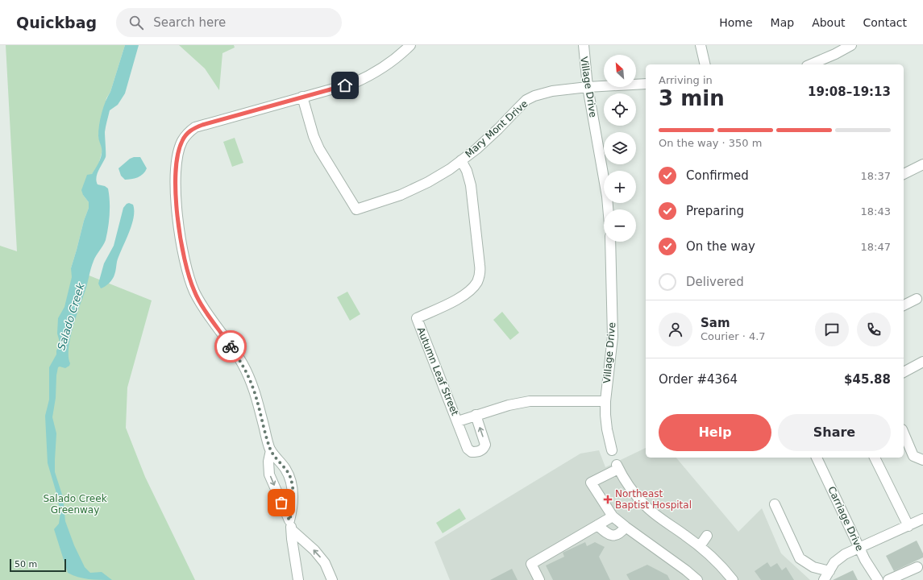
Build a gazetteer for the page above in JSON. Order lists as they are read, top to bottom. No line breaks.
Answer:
{"streets":{"street":["Village Drive","Mary Mont Drive","Autumn Leaf Street","Carriage Drive"]},"crossings":[["Village Drive","Mary Mont Drive"],["Mary Mont Drive","Autumn Leaf Street"]],"water":["Salado Creek"],"parks":["Salado Creek Greenway"],"places":{"health":["Northeast Baptist Hospital"]},"scale_bar":"50 m","north":"top left","page":{"header":"Quickbag","search":"Search here","nav":["Home","Map","About","Contact"],"map_buttons":["+","−"],"heading":["3 min","Arriving in","19:08–19:13"],"panel":["Sam","Courier · 4.7","Order #4364","$45.88"],"bar":"On the way · 350 m","list":[["Confirmed","18:37"],["Preparing","18:43"],["On the way","18:47"],"Delivered"],"buttons":["Help","Share"],"scale":"50 m"}}
